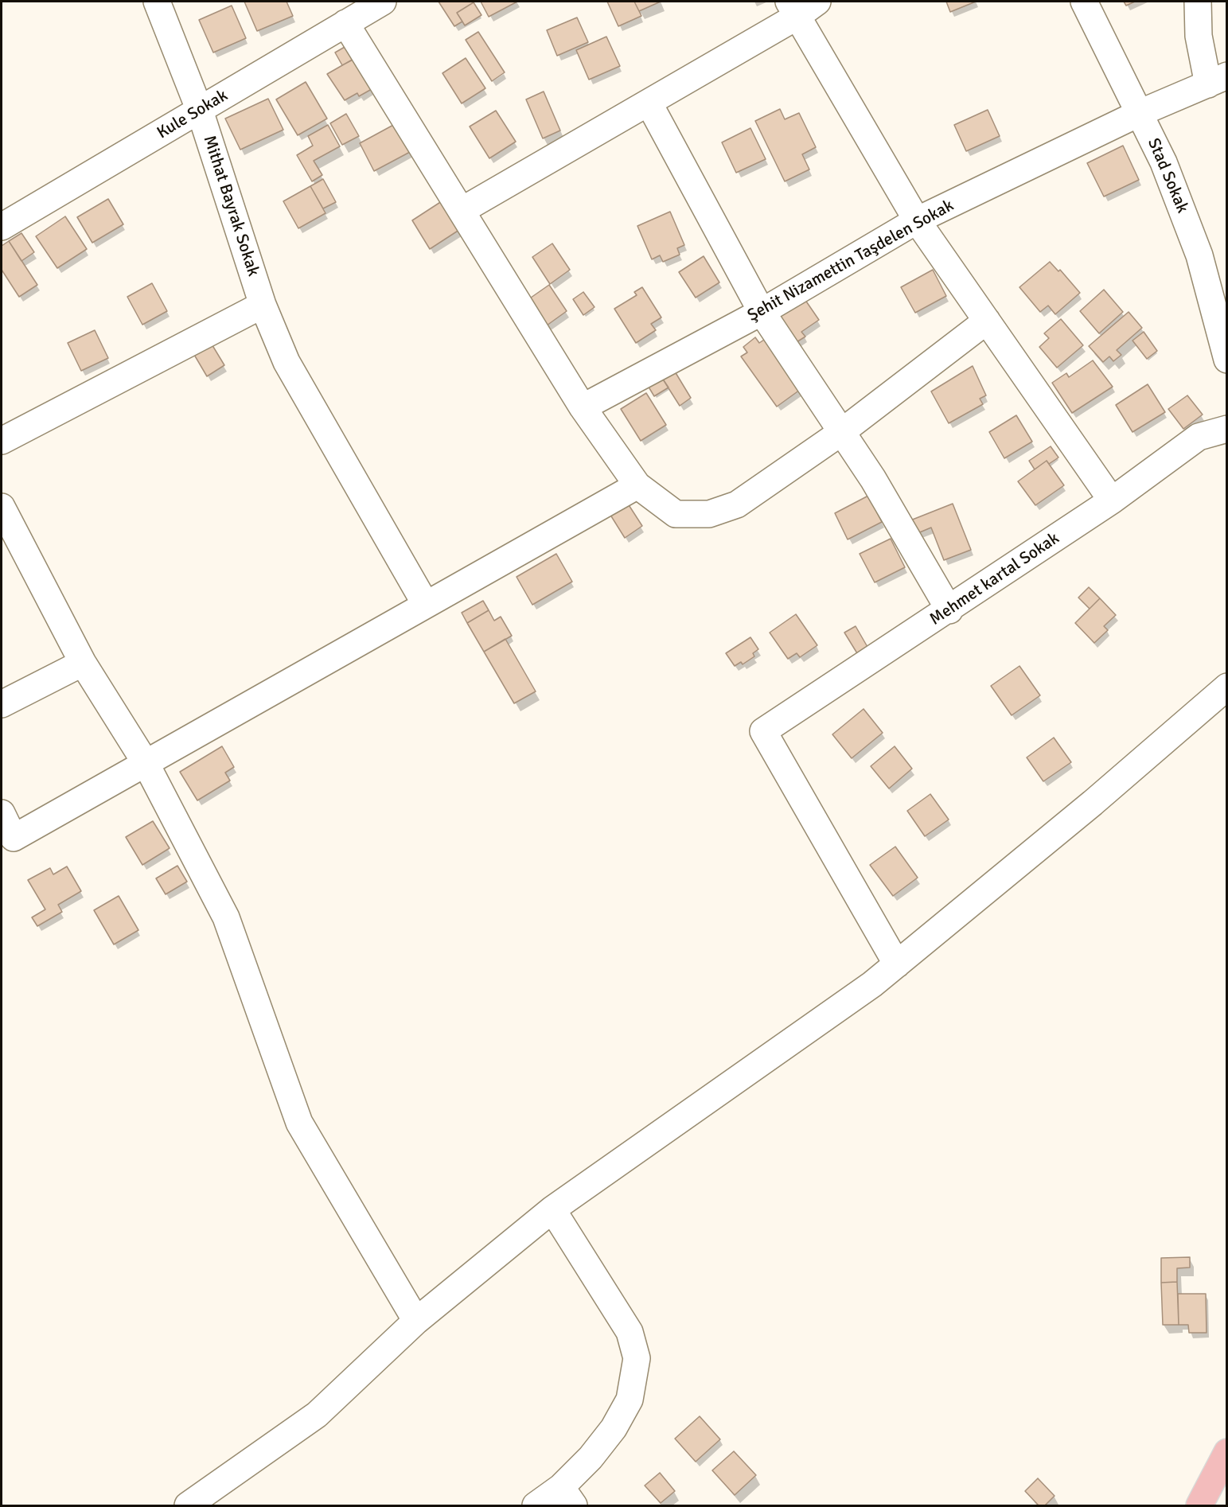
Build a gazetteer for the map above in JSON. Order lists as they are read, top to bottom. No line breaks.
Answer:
{"streets":{"street":["Kule Sokak","Stad Sokak","Mithat Bayrak Sokak","Şehit Nizamettin Taşdelen Sokak","Mehmet kartal Sokak"]},"crossings":[["Kule Sokak","Mithat Bayrak Sokak"],["Stad Sokak","Şehit Nizamettin Taşdelen Sokak"]]}
